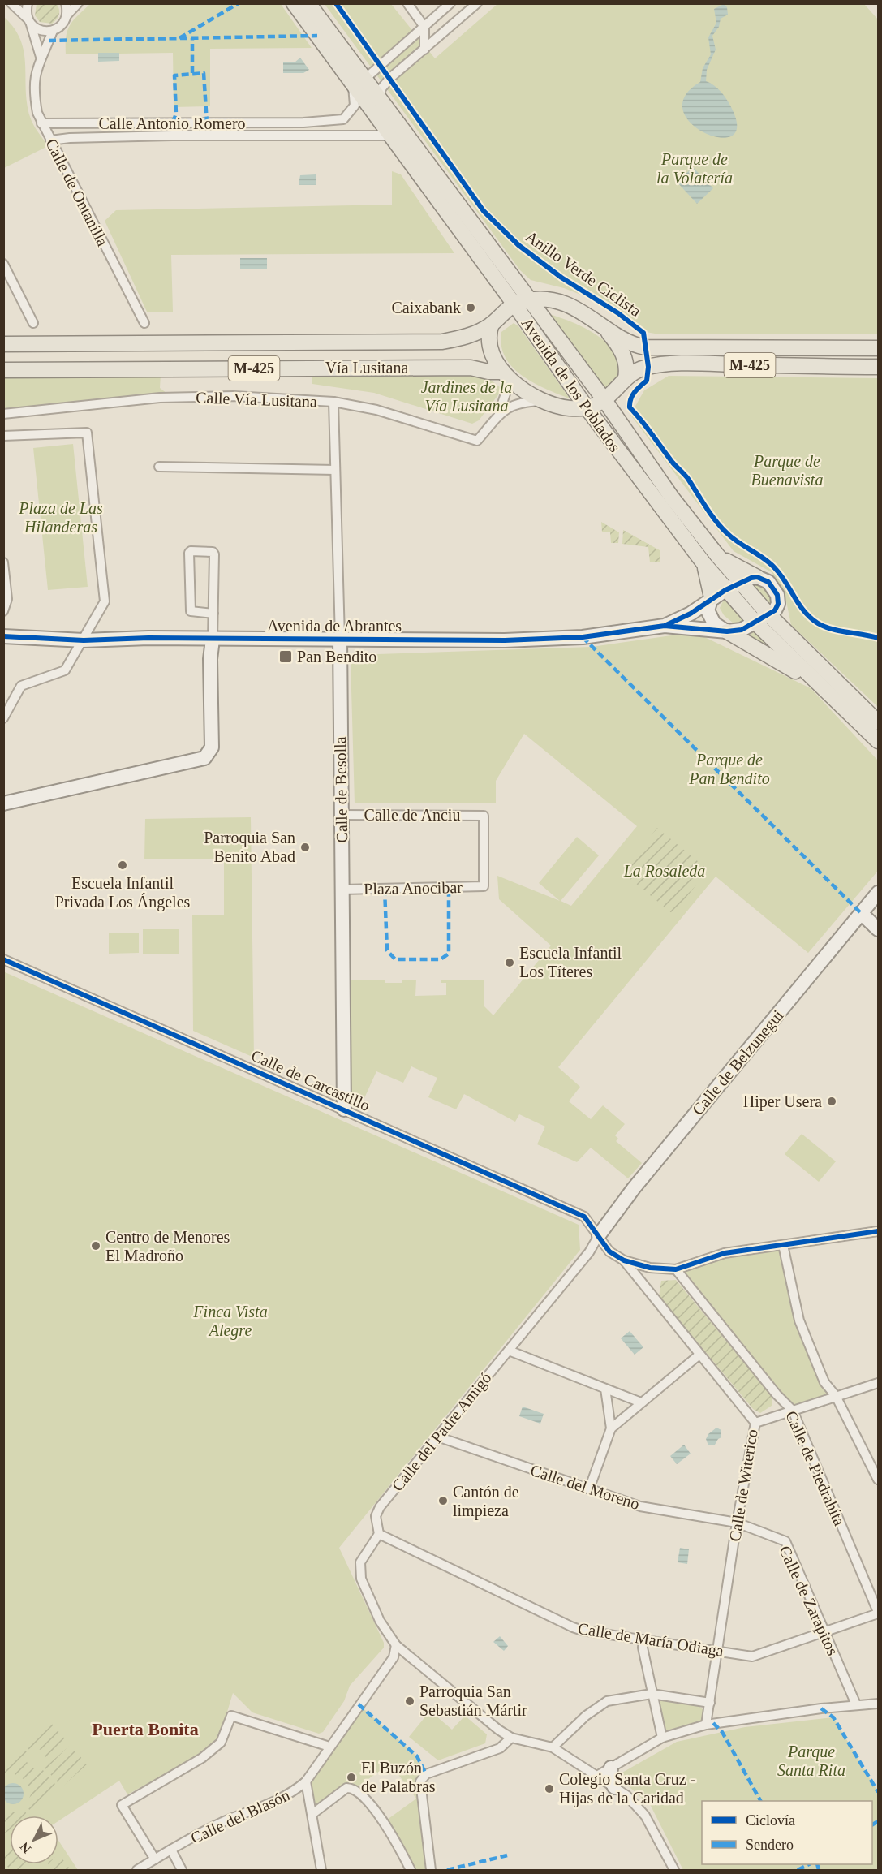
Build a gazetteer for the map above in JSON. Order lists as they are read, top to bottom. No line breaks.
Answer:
{"streets":{"main road":["M-425","Vía Lusitana","Avenida de los Poblados"],"street":["Calle Antonio Romero","Calle de Ontanilla","Calle Vía Lusitana","Avenida de Abrantes","Calle de Besolla","Calle de Anciu","Plaza Anocibar","Calle de Belzunegui","Calle de Carcastillo","Calle del Padre Amigó","Calle de Piedrahíta","Calle de Witerico","Calle del Moreno","Calle de Zarapitos","Calle de María Odiaga","Calle del Blasón"],"cycle path":["Anillo Verde Ciclista"]},"crossings":[["Calle Antonio Romero","Calle de Ontanilla"],["Calle Antonio Romero","Avenida de los Poblados"],["M-425","Vía Lusitana"],["M-425","Avenida de los Poblados"],["Vía Lusitana","Avenida de los Poblados"],["Vía Lusitana","Calle Vía Lusitana"],["Avenida de los Poblados","Avenida de Abrantes"],["Calle Vía Lusitana","Calle de Besolla"],["Avenida de Abrantes","Calle de Besolla"],["Calle de Besolla","Calle de Anciu"],["Calle de Besolla","Plaza Anocibar"],["Calle de Besolla","Calle de Carcastillo"],["Calle de Anciu","Plaza Anocibar"],["Calle de Belzunegui","Calle de Carcastillo"],["Calle de Belzunegui","Calle del Padre Amigó"],["Calle de Carcastillo","Calle del Padre Amigó"],["Calle de Carcastillo","Calle de Witerico"],["Calle del Padre Amigó","Calle del Moreno"],["Calle del Padre Amigó","Calle de María Odiaga"],["Calle de Piedrahíta","Calle de María Odiaga"],["Calle de Witerico","Calle del Moreno"],["Calle de Witerico","Calle de Zarapitos"],["Calle de Witerico","Calle de María Odiaga"],["Calle del Moreno","Calle de Zarapitos"],["Calle de Zarapitos","Calle de María Odiaga"]],"districts":["Puerta Bonita"],"parks":["Parque de la Volatería","Jardines de la Vía Lusitana","Parque de Buenavista","Plaza de Las Hilanderas","Parque de Pan Bendito","La Rosaleda","Finca Vista Alegre","Parque Santa Rita"],"places":{"other":["Caixabank","Parroquia San Benito Abad","Escuela Infantil Privada Los Ángeles","Escuela Infantil Los Títeres","Hiper Usera","Centro de Menores El Madroño","Cantón de limpieza","Parroquia San Sebastián Mártir","El Buzón de Palabras","Colegio Santa Cruz - Hijas de la Caridad"],"transit":["Pan Bendito"]},"legend":["Ciclovía","Sendero"],"north":"bottom left"}
